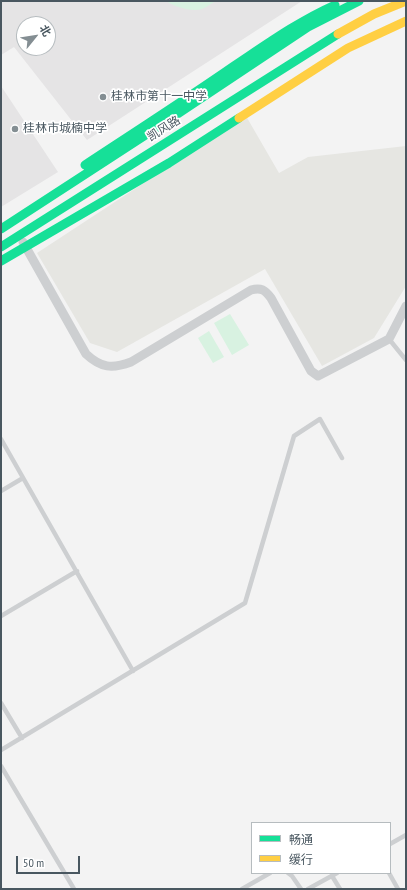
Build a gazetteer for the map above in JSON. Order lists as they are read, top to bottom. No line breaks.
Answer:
{"streets":{"main road":["凯风路"]},"places":["桂林市第十一中学","桂林市城楠中学"],"legend":["畅通","缓行"],"scale_bar":"50 m","north":"top right"}
